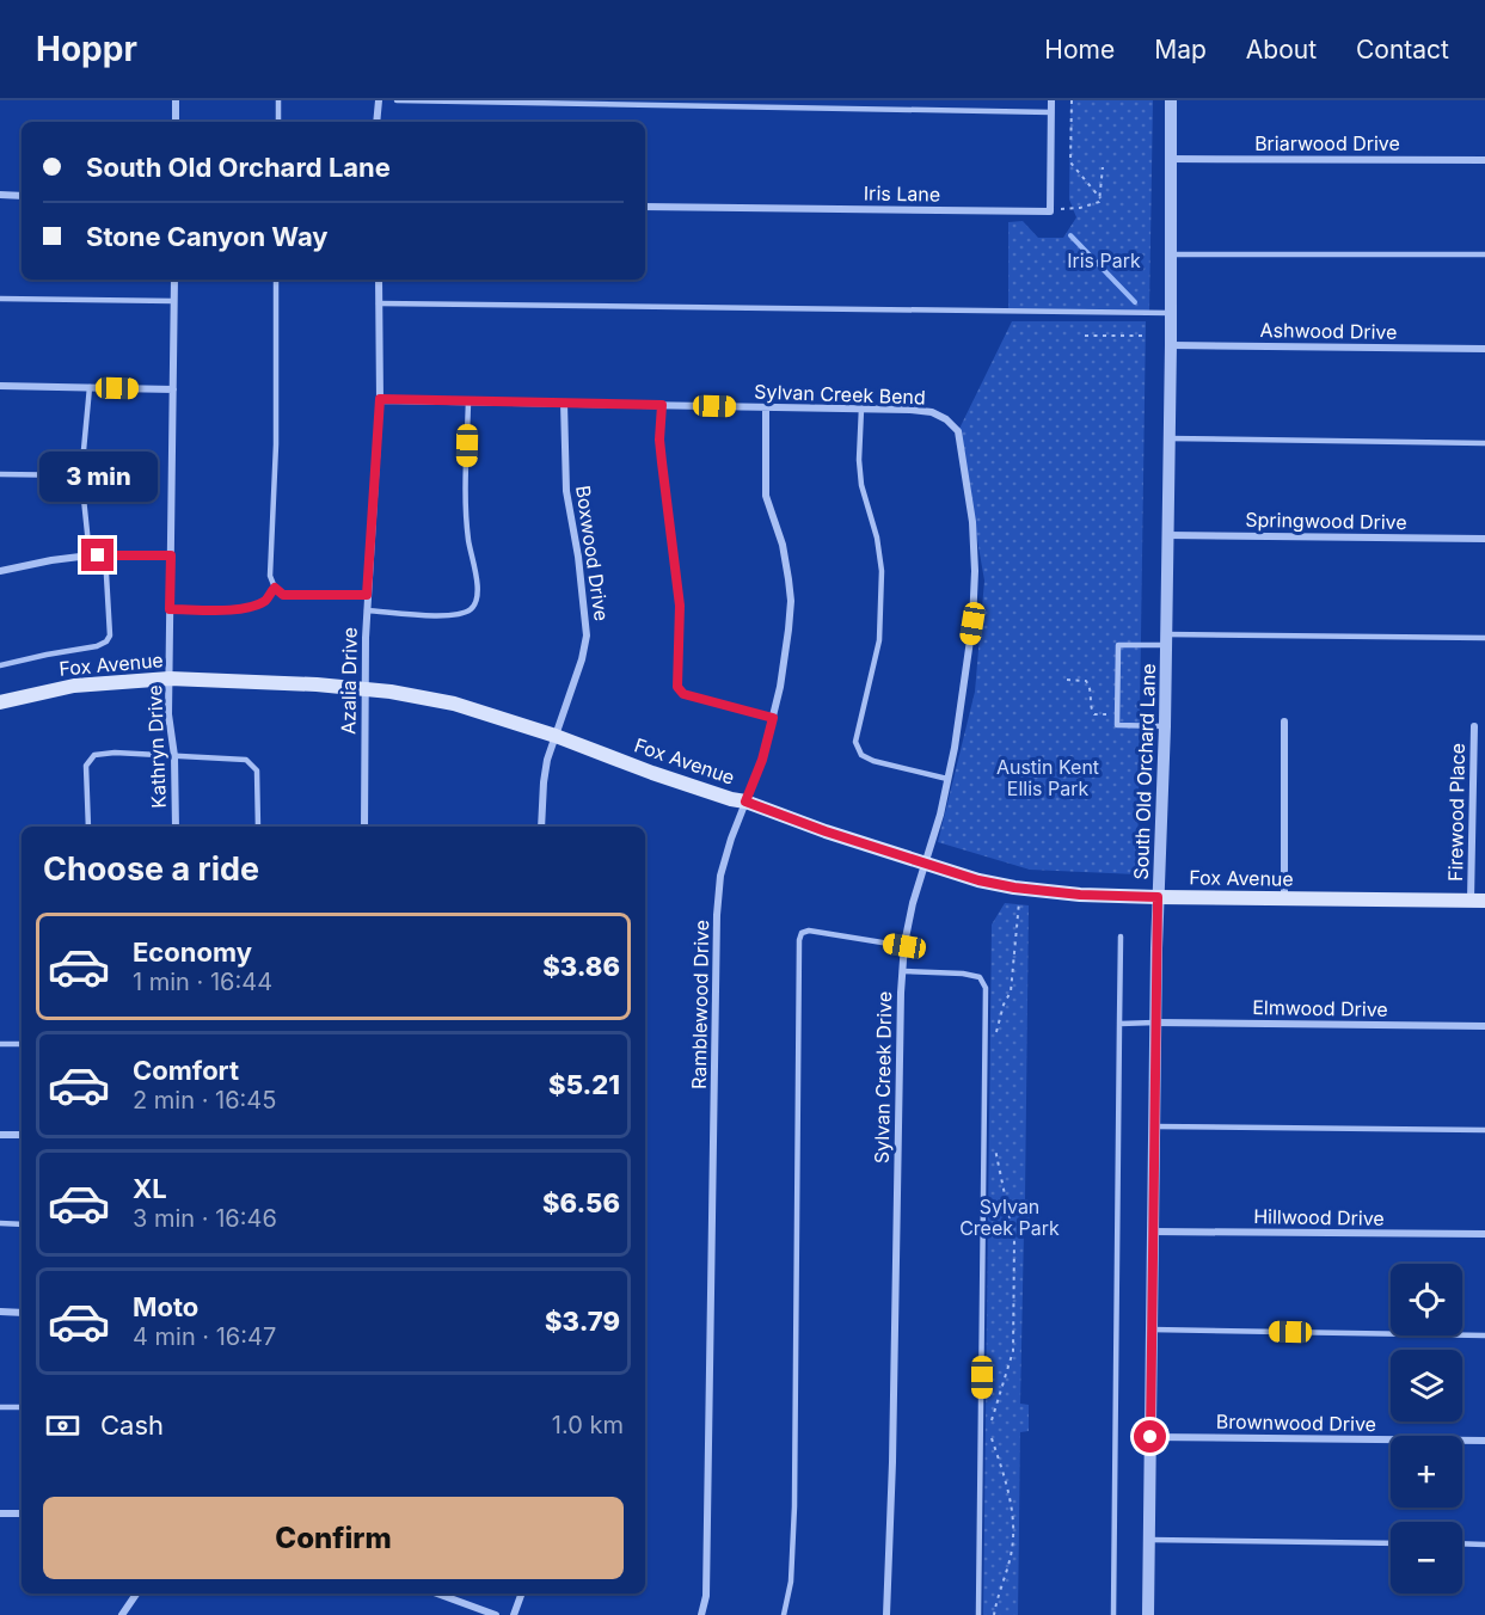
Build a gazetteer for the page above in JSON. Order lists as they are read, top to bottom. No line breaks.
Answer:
{"streets":{"main road":["Fox Avenue"],"street":["Briarwood Drive","Iris Lane","Ashwood Drive","Sylvan Creek Bend","Springwood Drive","Boxwood Drive","Azalia Drive","Kathryn Drive","South Old Orchard Lane","Firewood Place","Ramblewood Drive","Elmwood Drive","Sylvan Creek Drive","Hillwood Drive","Brownwood Drive"]},"crossings":[["Briarwood Drive","South Old Orchard Lane"],["Ashwood Drive","South Old Orchard Lane"],["Sylvan Creek Bend","Boxwood Drive"],["Sylvan Creek Bend","Azalia Drive"],["Sylvan Creek Bend","Ramblewood Drive"],["Sylvan Creek Bend","Sylvan Creek Drive"],["Springwood Drive","South Old Orchard Lane"],["Boxwood Drive","Fox Avenue"],["Fox Avenue","Azalia Drive"],["Fox Avenue","Kathryn Drive"],["Fox Avenue","South Old Orchard Lane"],["Fox Avenue","Firewood Place"],["Fox Avenue","Ramblewood Drive"],["Fox Avenue","Sylvan Creek Drive"],["South Old Orchard Lane","Elmwood Drive"],["South Old Orchard Lane","Hillwood Drive"],["South Old Orchard Lane","Brownwood Drive"]],"parks":["Iris Park","Austin Kent Ellis Park","Sylvan Creek Park"],"page":{"header":"Hoppr","nav":["Home","Map","About","Contact"],"banner":["South Old Orchard Lane","Stone Canyon Way"],"bubble":"3 min","heading":"Choose a ride","list":[{"name":"Economy","note":"1 min · 16:44","value":"$3.86"},{"name":"Comfort","note":"2 min · 16:45","value":"$5.21"},{"name":"XL","note":"3 min · 16:46","value":"$6.56"},{"name":"Moto","note":"4 min · 16:47","value":"$3.79"}],"map_buttons":["+","−"],"pay":["Cash","1.0 km"],"buttons":"Confirm"}}
